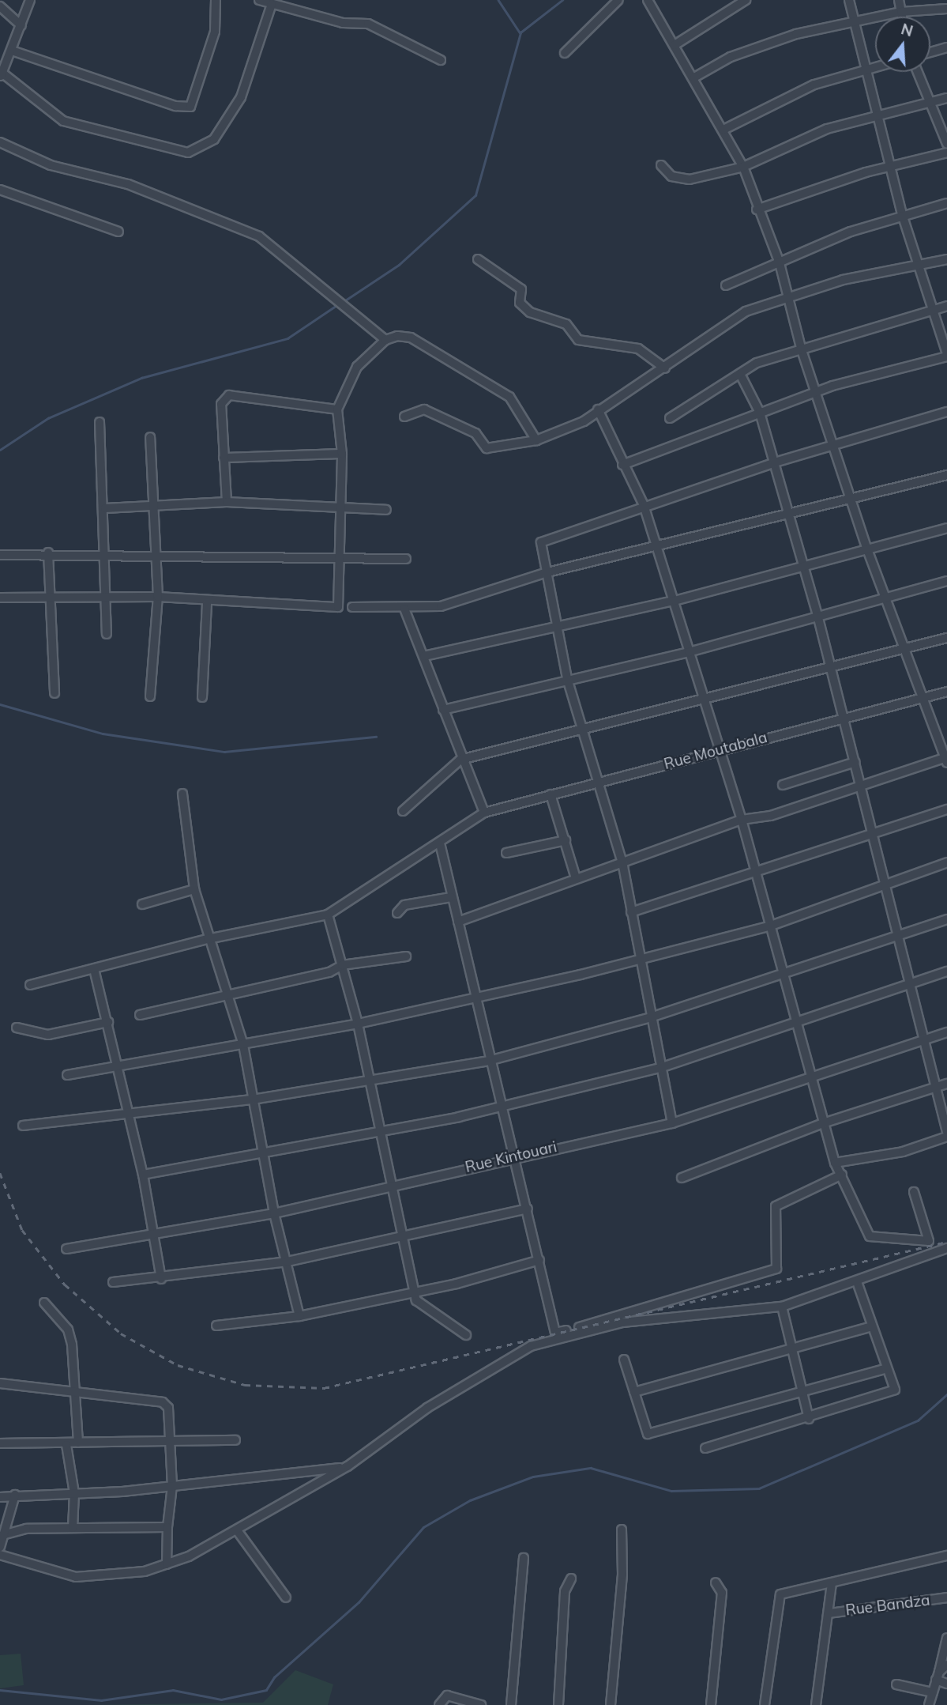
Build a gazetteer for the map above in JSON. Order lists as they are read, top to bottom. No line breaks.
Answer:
{"streets":{"street":["Rue Moutabala","Rue Kintouari","Rue Bandza"]},"north":"top"}
